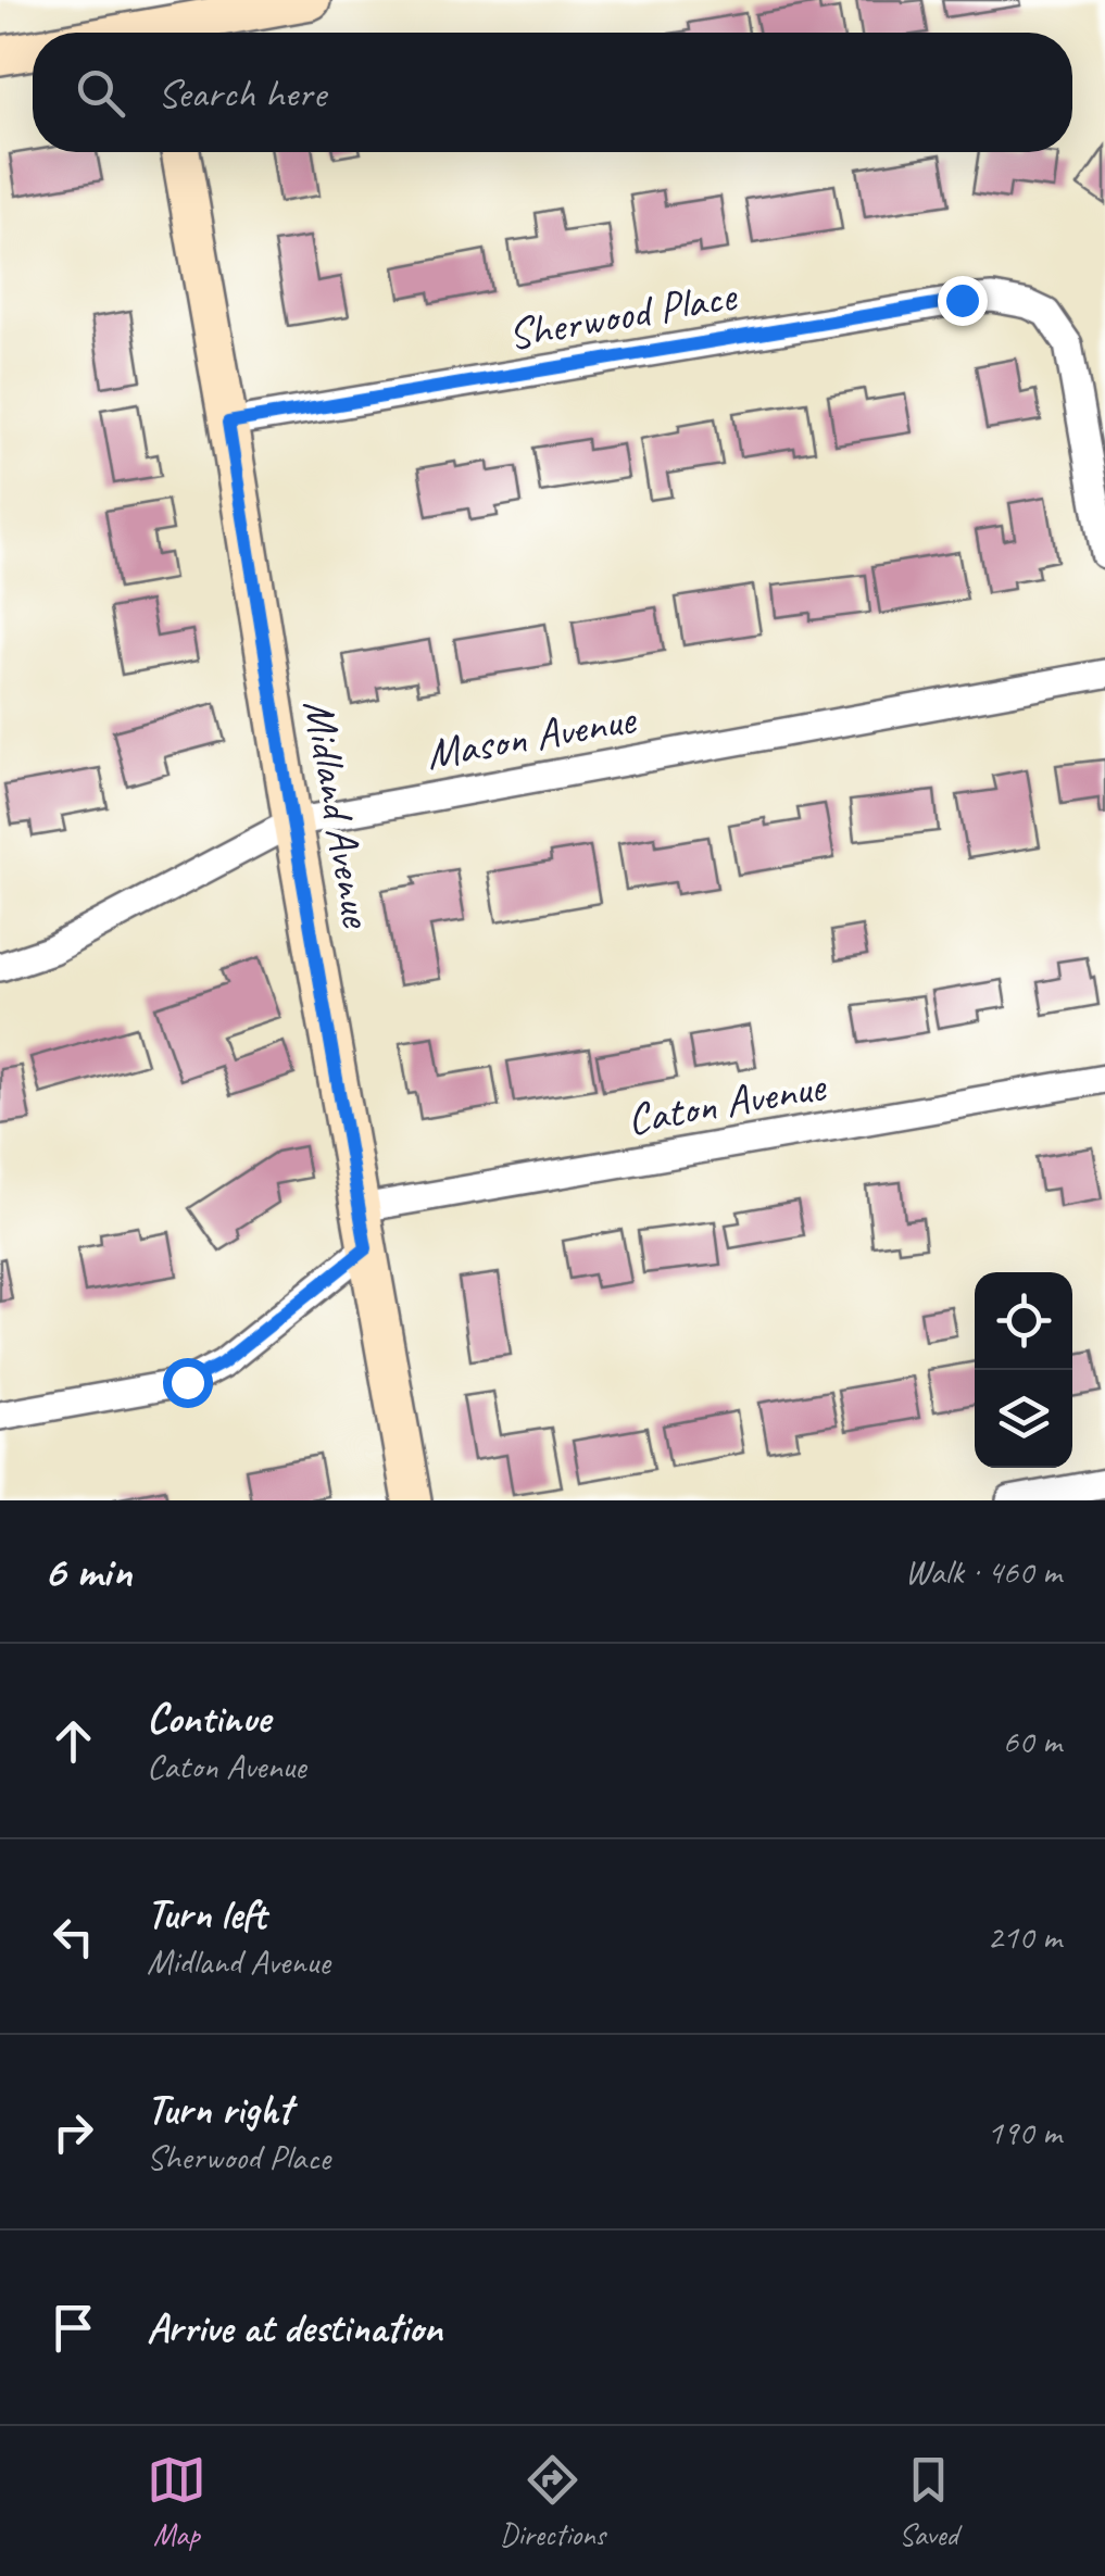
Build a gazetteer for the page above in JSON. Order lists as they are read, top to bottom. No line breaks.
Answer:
{"streets":{"main road":["Midland Avenue"],"street":["Sherwood Place","Mason Avenue","Caton Avenue"]},"crossings":[["Sherwood Place","Midland Avenue"],["Mason Avenue","Midland Avenue"],["Midland Avenue","Caton Avenue"]],"page":{"search":"Search here","heading":["6 min","Walk · 460 m"],"list":[["Continue","Caton Avenue","60 m"],["Turn left","Midland Avenue","210 m"],["Turn right","Sherwood Place","190 m"],"Arrive at destination"],"nav":["Map","Directions","Saved"]}}
